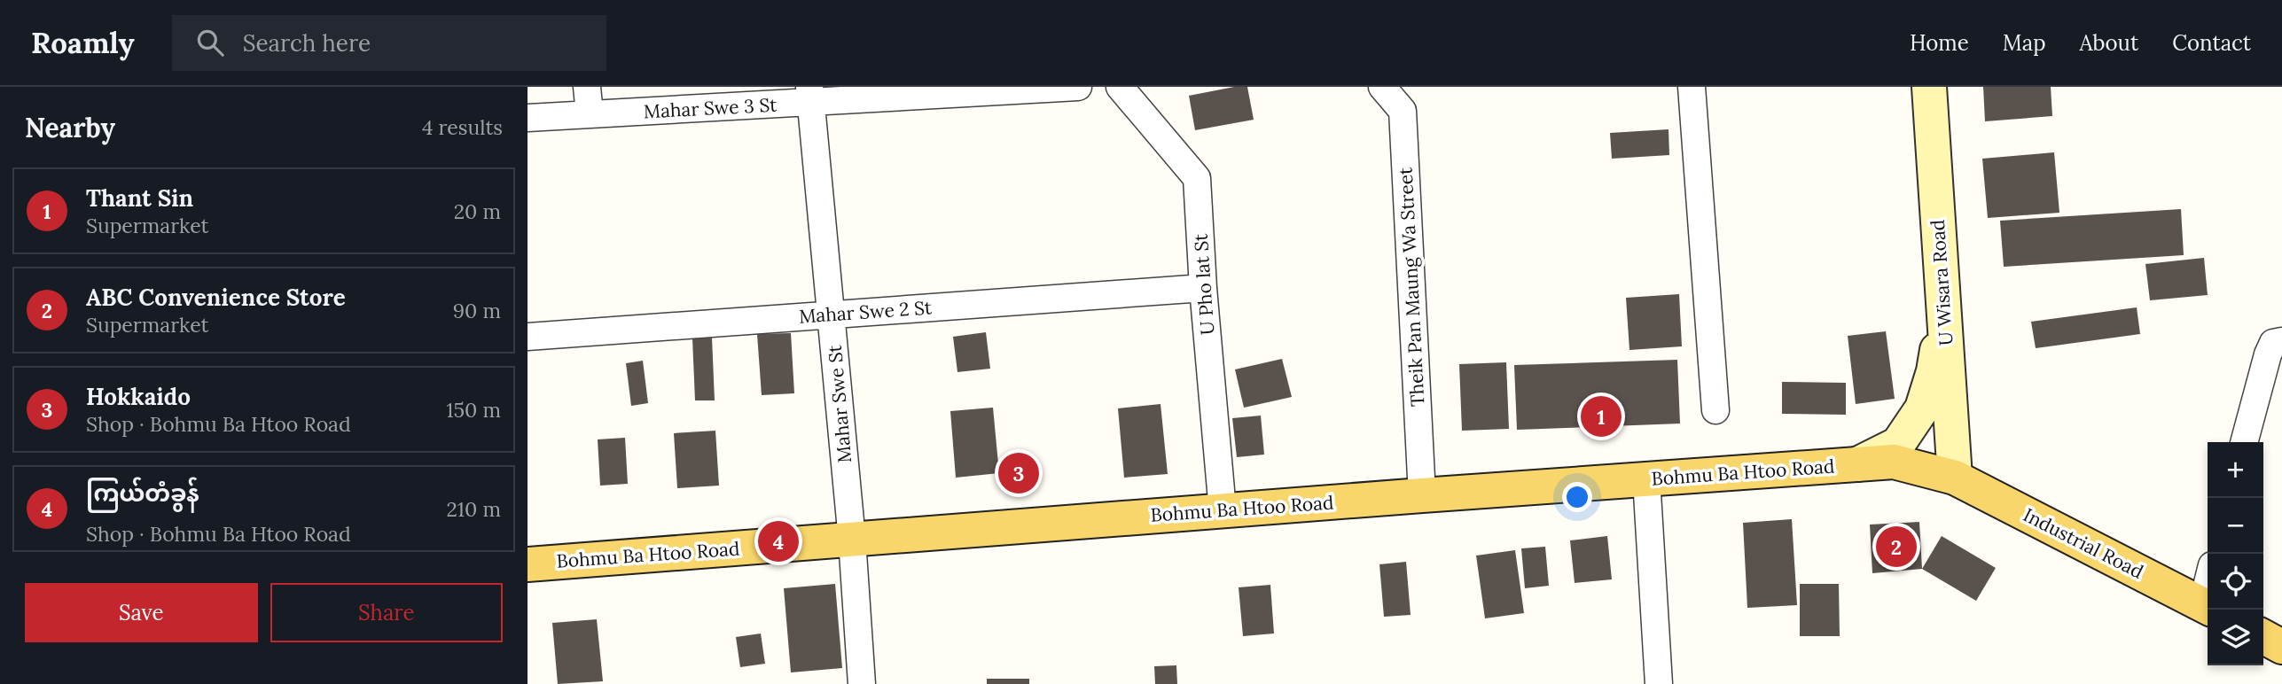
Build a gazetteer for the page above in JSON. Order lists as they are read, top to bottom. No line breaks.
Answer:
{"streets":{"main road":["U Wisara Road","Bohmu Ba Htoo Road","Industrial Road"],"street":["Mahar Swe 3 St","U Pho lat St","Theik Pan Maung Wa Street","Mahar Swe 2 St","Mahar Swe St"]},"crossings":[["Mahar Swe 3 St","Mahar Swe St"],["U Wisara Road","Bohmu Ba Htoo Road"],["U Wisara Road","Industrial Road"],["U Pho lat St","Mahar Swe 2 St"],["U Pho lat St","Bohmu Ba Htoo Road"],["Theik Pan Maung Wa Street","Bohmu Ba Htoo Road"],["Mahar Swe 2 St","Mahar Swe St"],["Mahar Swe St","Bohmu Ba Htoo Road"],["Bohmu Ba Htoo Road","Industrial Road"]],"page":{"header":"Roamly","search":"Search here","nav":["Home","Map","About","Contact"],"heading":["Nearby","4 results"],"list":[{"mark":"1","name":"Thant Sin","note":"Supermarket","value":"20 m"},{"mark":"2","name":"ABC Convenience Store","note":"Supermarket","value":"90 m"},{"mark":"3","name":"Hokkaido","note":"Shop · Bohmu Ba Htoo Road","value":"150 m"},{"mark":"4","name":"ကြယ်တံခွန်","note":"Shop · Bohmu Ba Htoo Road","value":"210 m"}],"pins":["1","3","4","2"],"map_buttons":["+","−"],"buttons":["Save","Share"]}}
